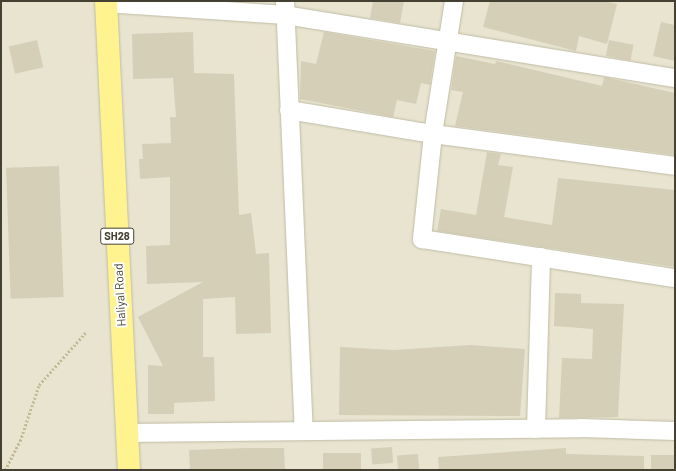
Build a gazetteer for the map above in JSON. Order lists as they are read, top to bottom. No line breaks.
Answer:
{"streets":{"main road":["SH28","Haliyal Road"]}}
